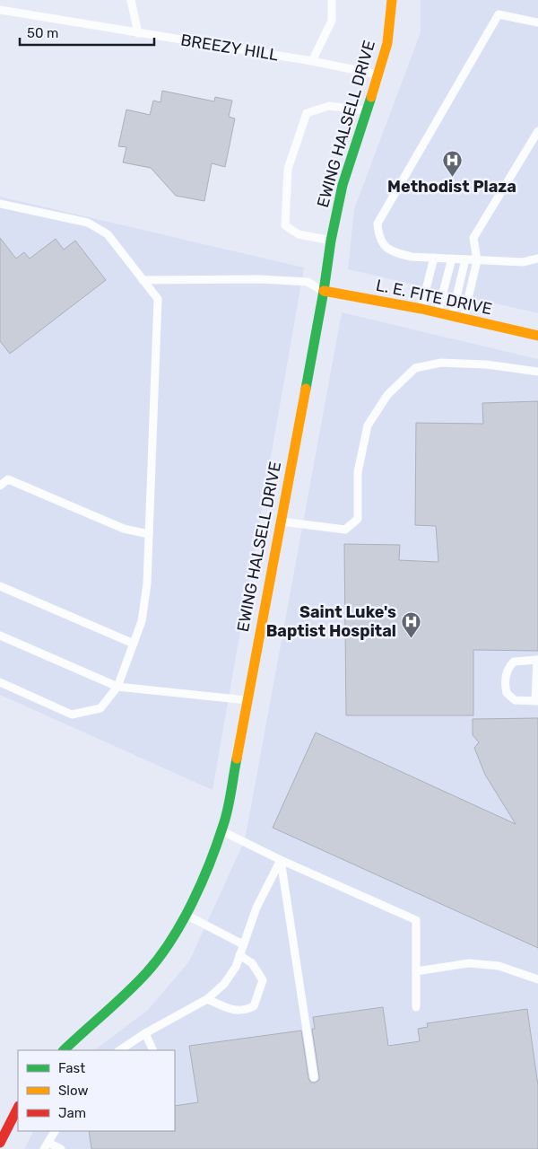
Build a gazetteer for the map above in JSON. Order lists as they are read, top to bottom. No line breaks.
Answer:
{"streets":{"street":["EWING HALSELL DRIVE","L. E. FITE DRIVE"],"lane":["BREEZY HILL"]},"crossings":[["BREEZY HILL","EWING HALSELL DRIVE"],["EWING HALSELL DRIVE","L. E. FITE DRIVE"]],"places":{"hospital":["Methodist Plaza","Saint Luke's Baptist Hospital"]},"legend":["Fast","Slow","Jam"],"scale_bar":"50 m"}
